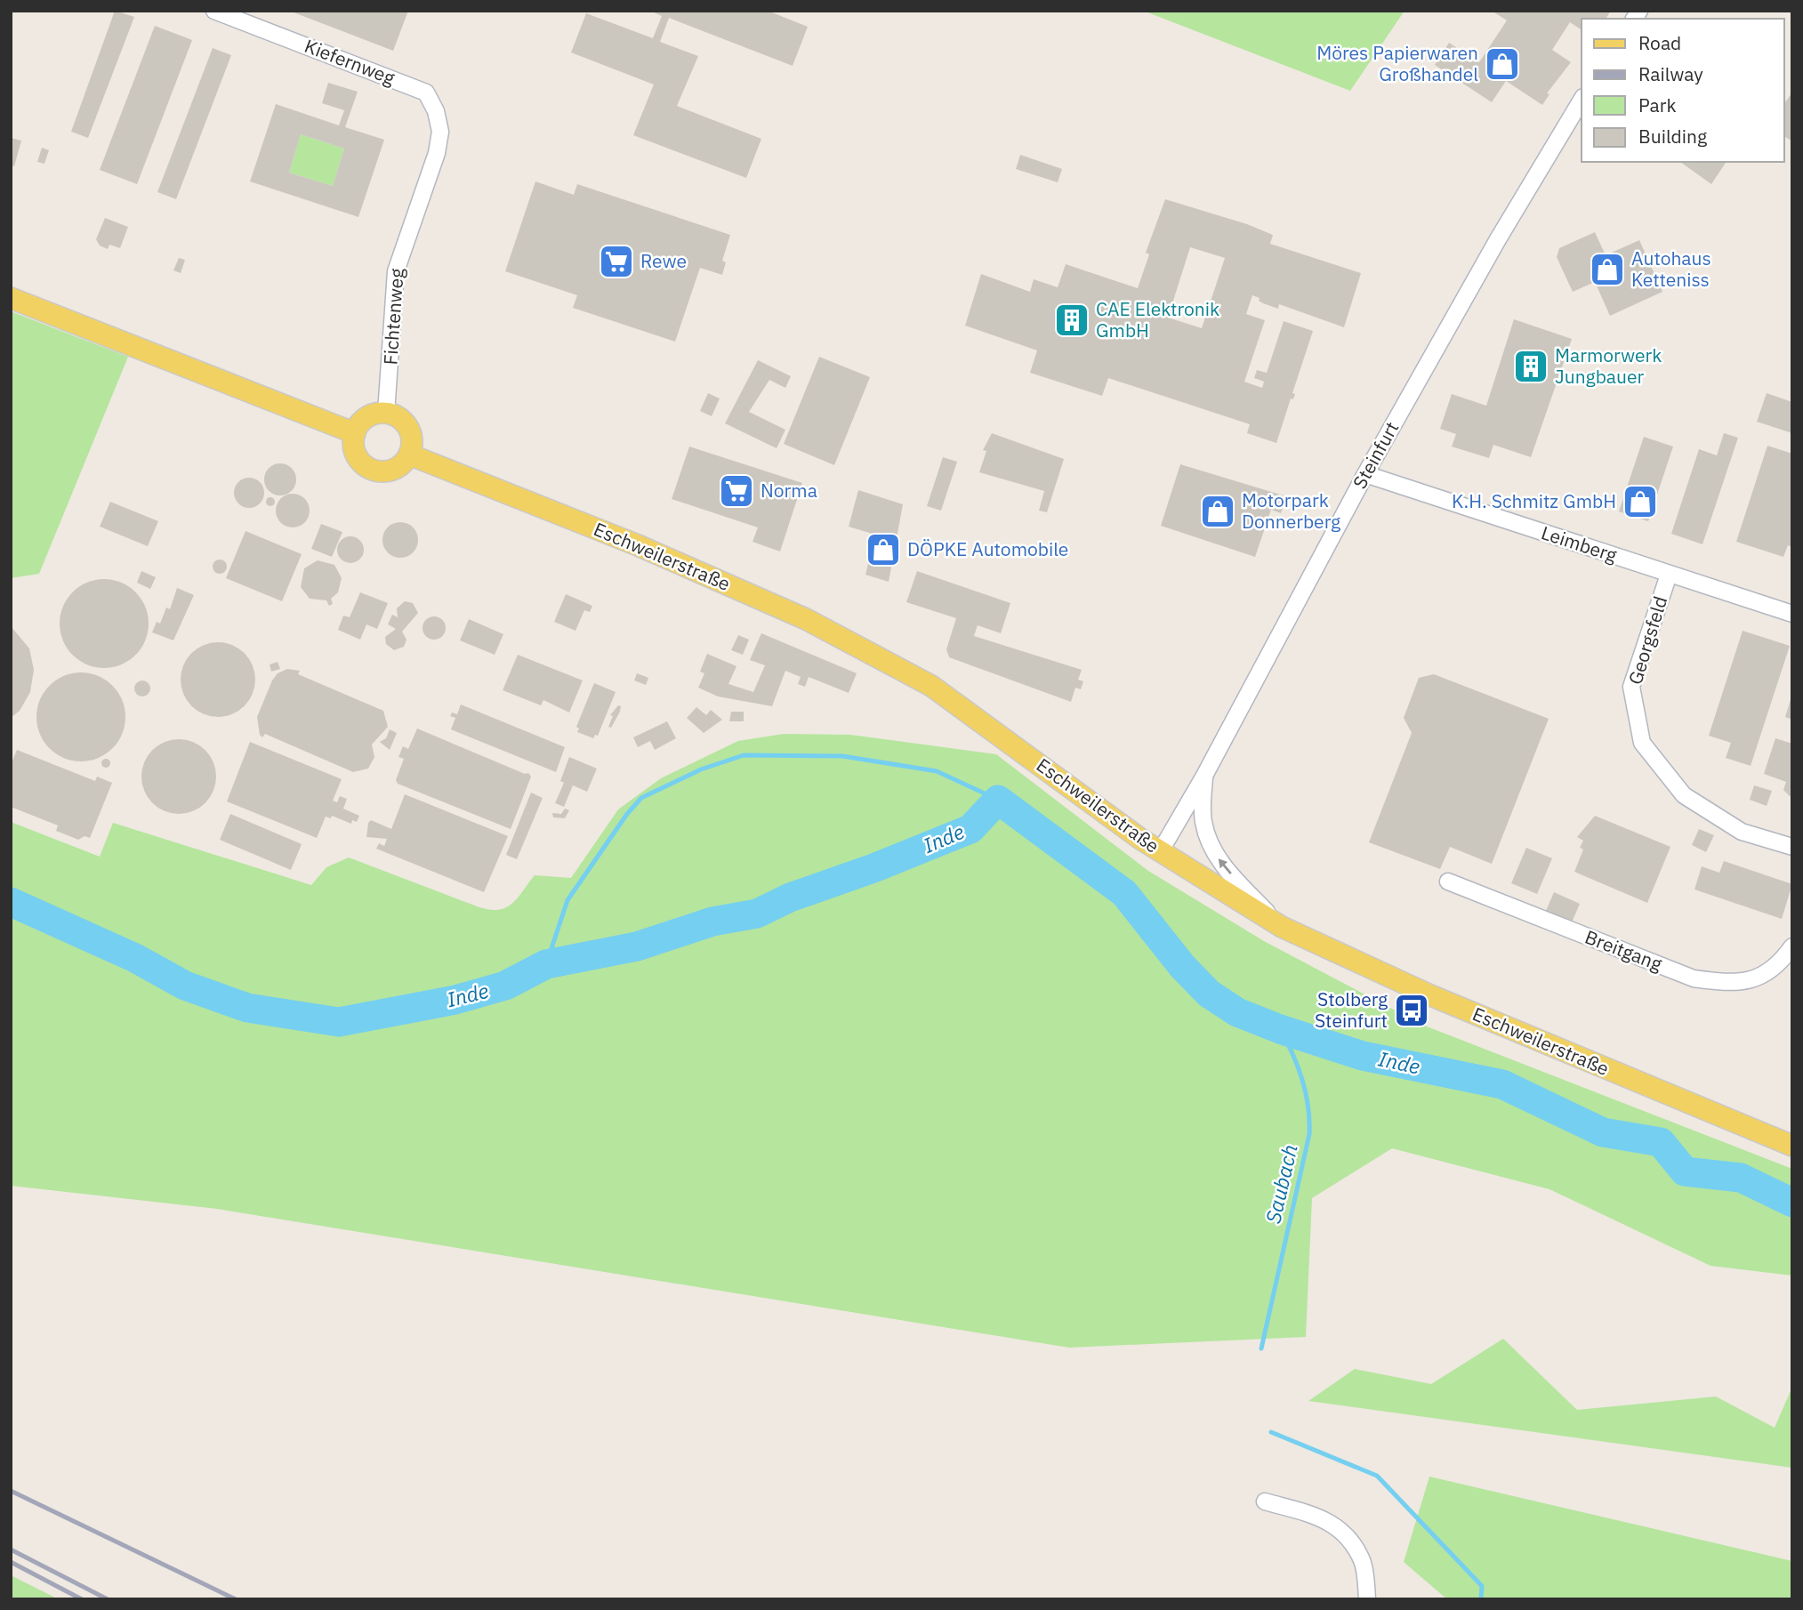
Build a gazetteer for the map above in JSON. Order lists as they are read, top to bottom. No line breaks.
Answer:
{"streets":{"main road":["Eschweilerstraße"],"street":["Kiefernweg","Fichtenweg","Steinfurt","Leimberg","Georgsfeld","Breitgang"]},"crossings":[["Kiefernweg","Fichtenweg"],["Fichtenweg","Eschweilerstraße"],["Steinfurt","Leimberg"],["Steinfurt","Eschweilerstraße"],["Leimberg","Georgsfeld"]],"water":["Inde","Saubach"],"places":{"shop":["Möres Papierwaren Großhandel","Autohaus Ketteniss","K.H. Schmitz GmbH","Motorpark Donnerberg","DÖPKE Automobile"],"supermarket":["Rewe","Norma"],"building":["CAE Elektronik GmbH","Marmorwerk Jungbauer"],"bus stop":["Stolberg Steinfurt"]},"legend":["Road","Railway","Park","Building"]}
